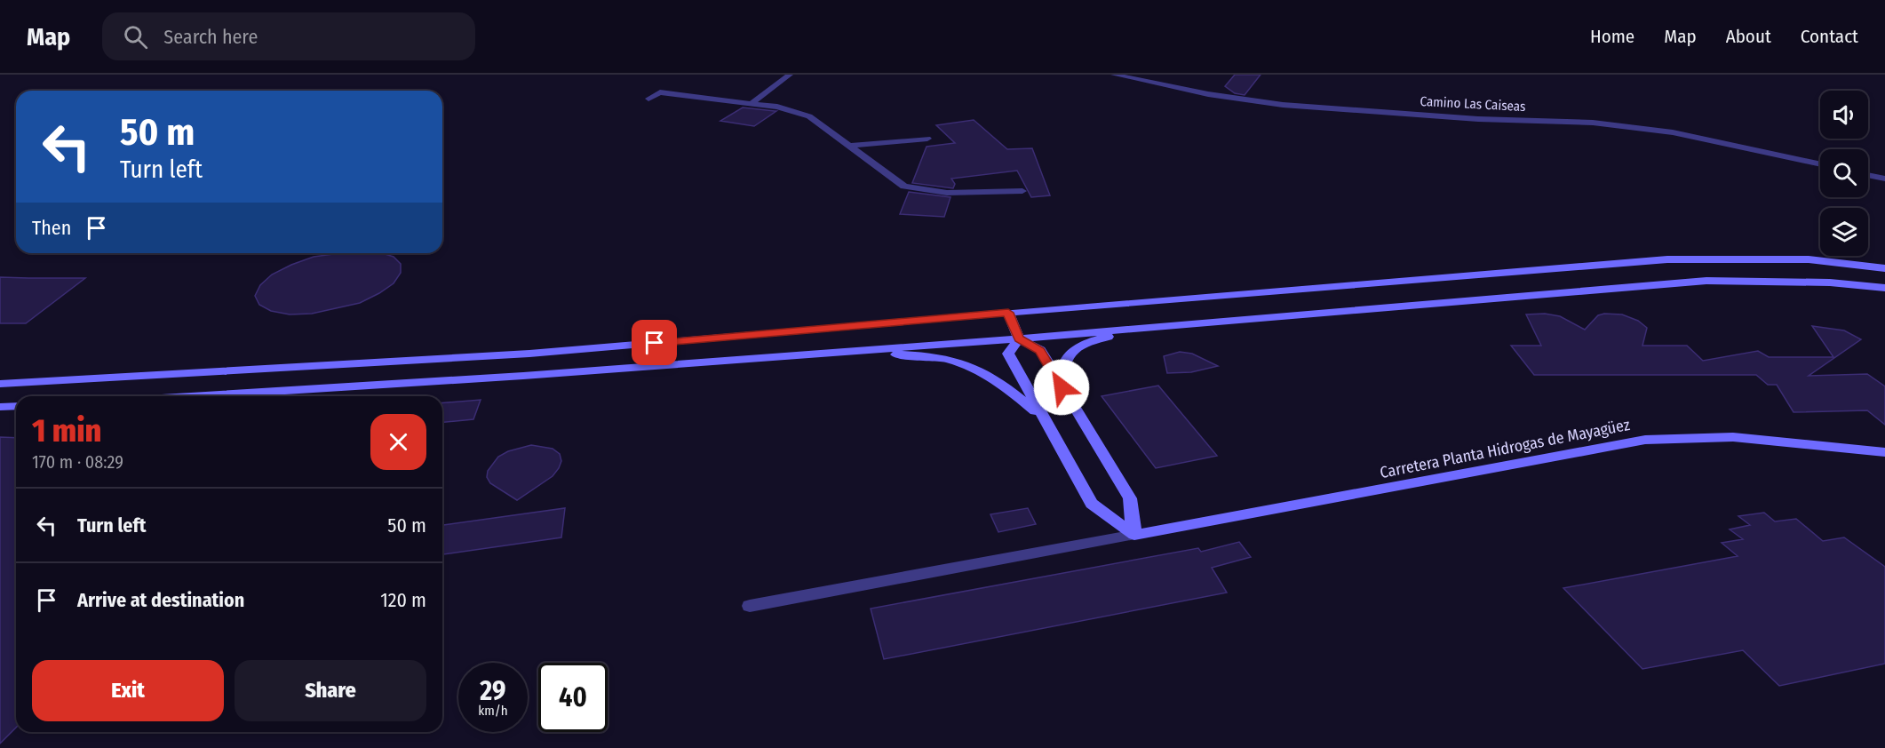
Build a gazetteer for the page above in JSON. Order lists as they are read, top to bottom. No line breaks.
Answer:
{"streets":{"street":["Camino Las Caiseas","Carretera Planta Hidrogas de Mayagüez"]},"page":{"header":"Map","search":"Search here","nav":["Home","Map","About","Contact"],"turn":["50 m","Turn left"],"then":"Then","heading":["1 min","170 m · 08:29"],"list":[{"name":"Turn left","value":"50 m"},{"name":"Arrive at destination","value":"120 m"}],"buttons":["Exit","Share"],"speed":"29 km/h","limit":"40"}}
